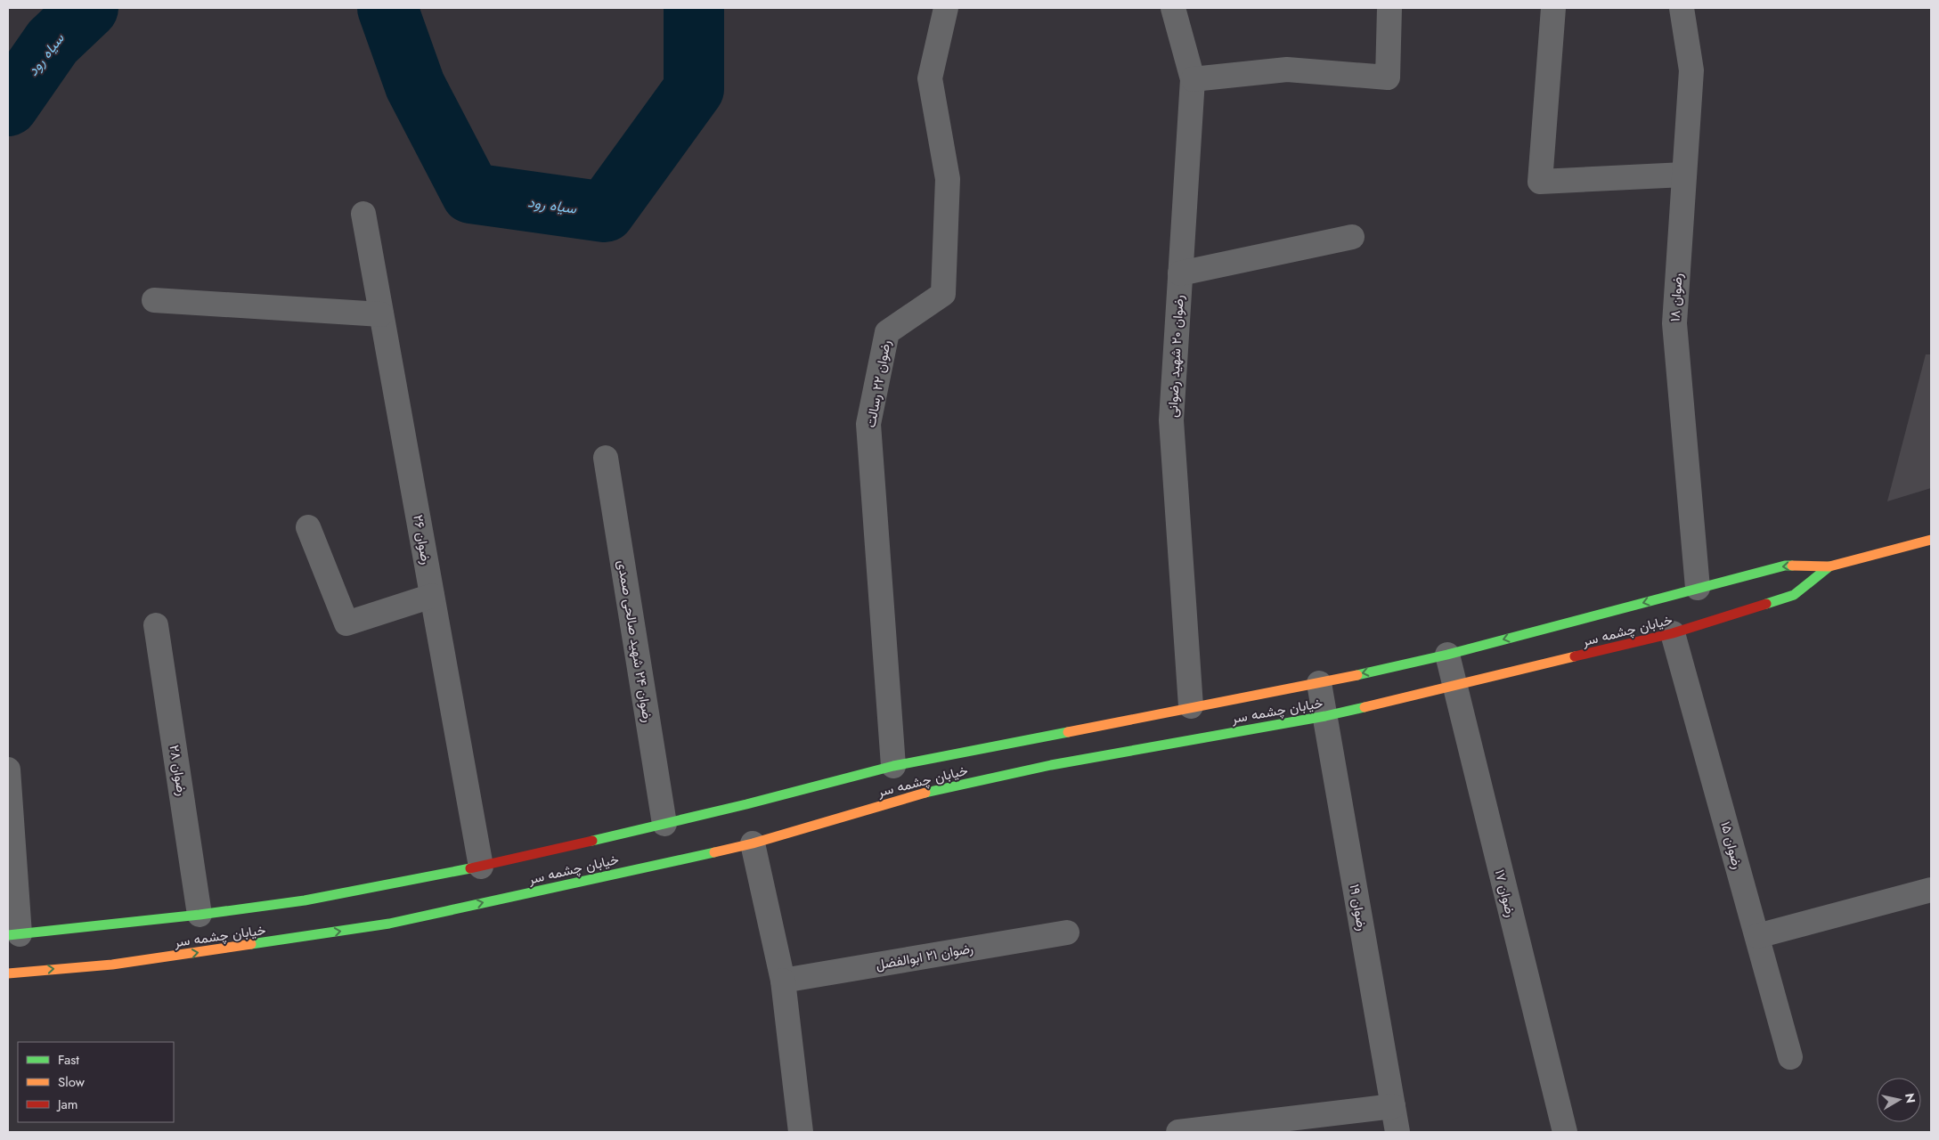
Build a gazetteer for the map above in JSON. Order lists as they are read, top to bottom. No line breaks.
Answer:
{"streets":{"street":["رضوان ۱۸","رضوان ۲۰ شهید رضوانی","رضوان ۲۲ رسالت","رضوان ۲۶","خیابان چشمه سر","رضوان ۲۴ شهید صالحی صمدی","رضوان ۲۸","رضوان ۱۵","رضوان ۱۷","رضوان ۱۹","رضوان ۲۱ ابوالفضل"]},"crossings":[["رضوان ۱۸","خیابان چشمه سر"],["رضوان ۲۰ شهید رضوانی","خیابان چشمه سر"],["رضوان ۲۲ رسالت","خیابان چشمه سر"],["رضوان ۲۶","خیابان چشمه سر"],["خیابان چشمه سر","رضوان ۲۴ شهید صالحی صمدی"],["خیابان چشمه سر","رضوان ۲۸"],["خیابان چشمه سر","رضوان ۱۵"],["خیابان چشمه سر","رضوان ۱۷"],["خیابان چشمه سر","رضوان ۱۹"]],"water":["سیاه رود"],"legend":["Fast","Slow","Jam"],"north":"right"}
